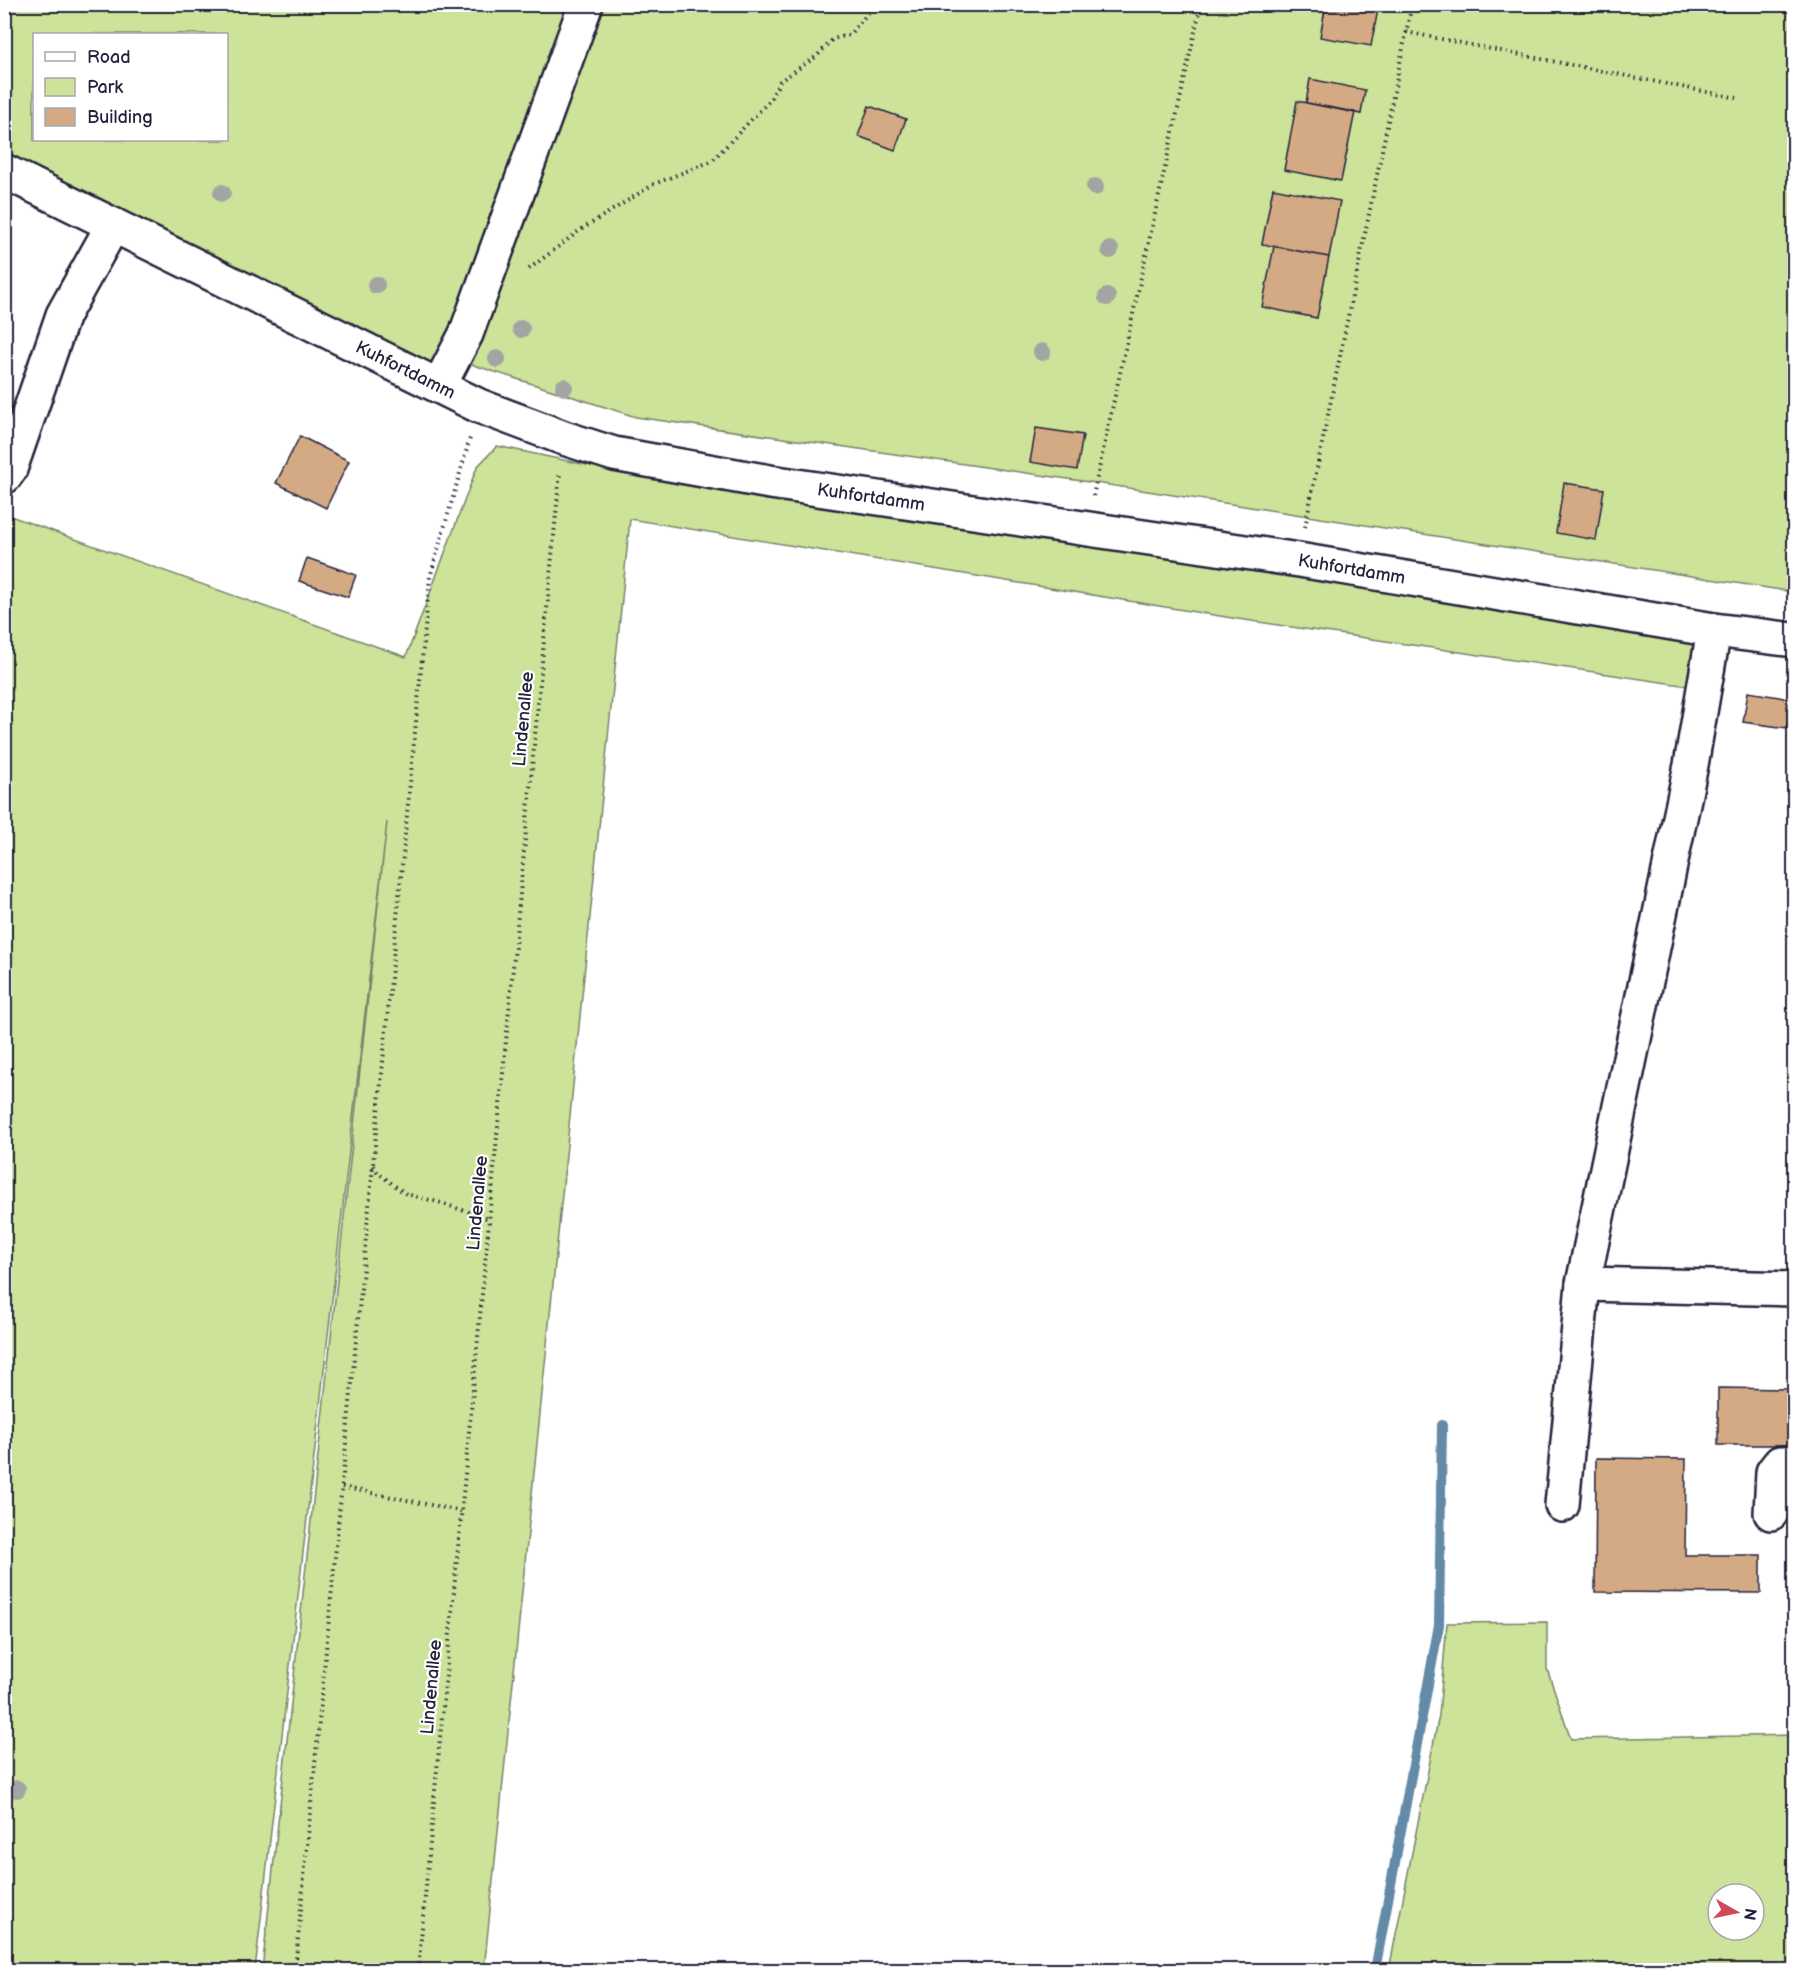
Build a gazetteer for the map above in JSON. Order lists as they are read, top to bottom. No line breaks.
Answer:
{"streets":{"street":["Kuhfortdamm"],"path":["Lindenallee"]},"crossings":[["Kuhfortdamm","Lindenallee"]],"legend":["Road","Park","Building"],"north":"right"}
